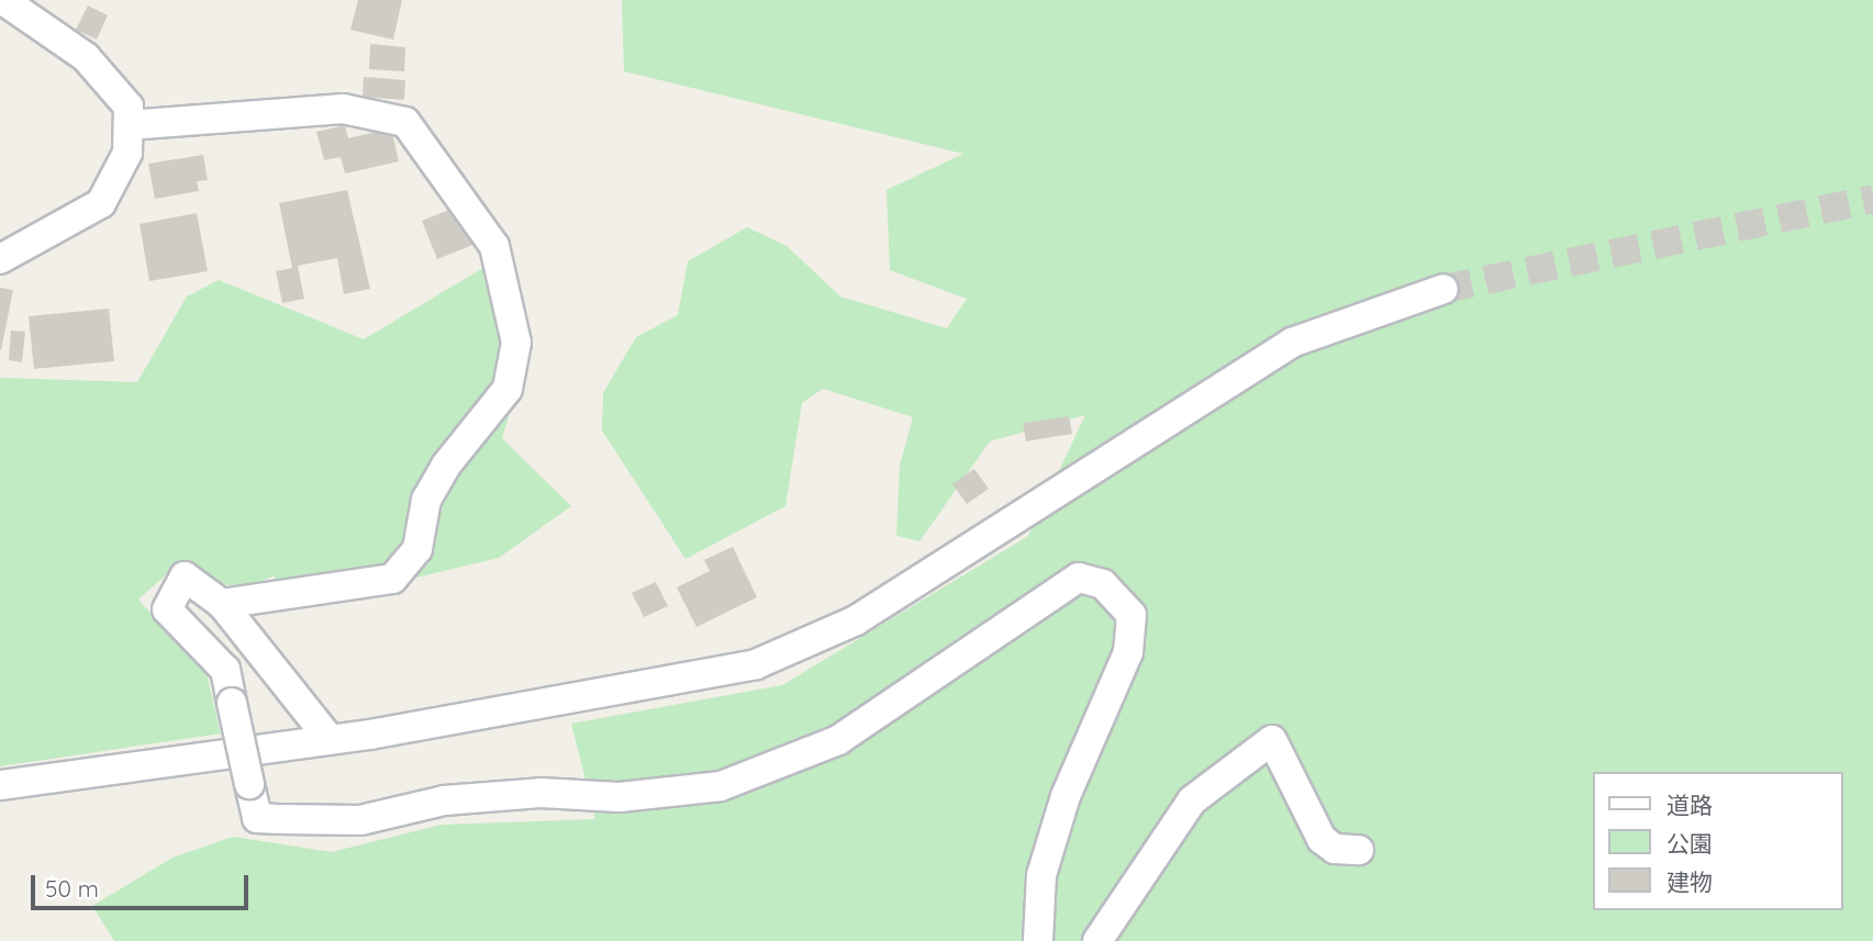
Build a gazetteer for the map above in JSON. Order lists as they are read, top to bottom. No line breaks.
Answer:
{"legend":["道路","公園","建物"],"scale_bar":"50 m"}
